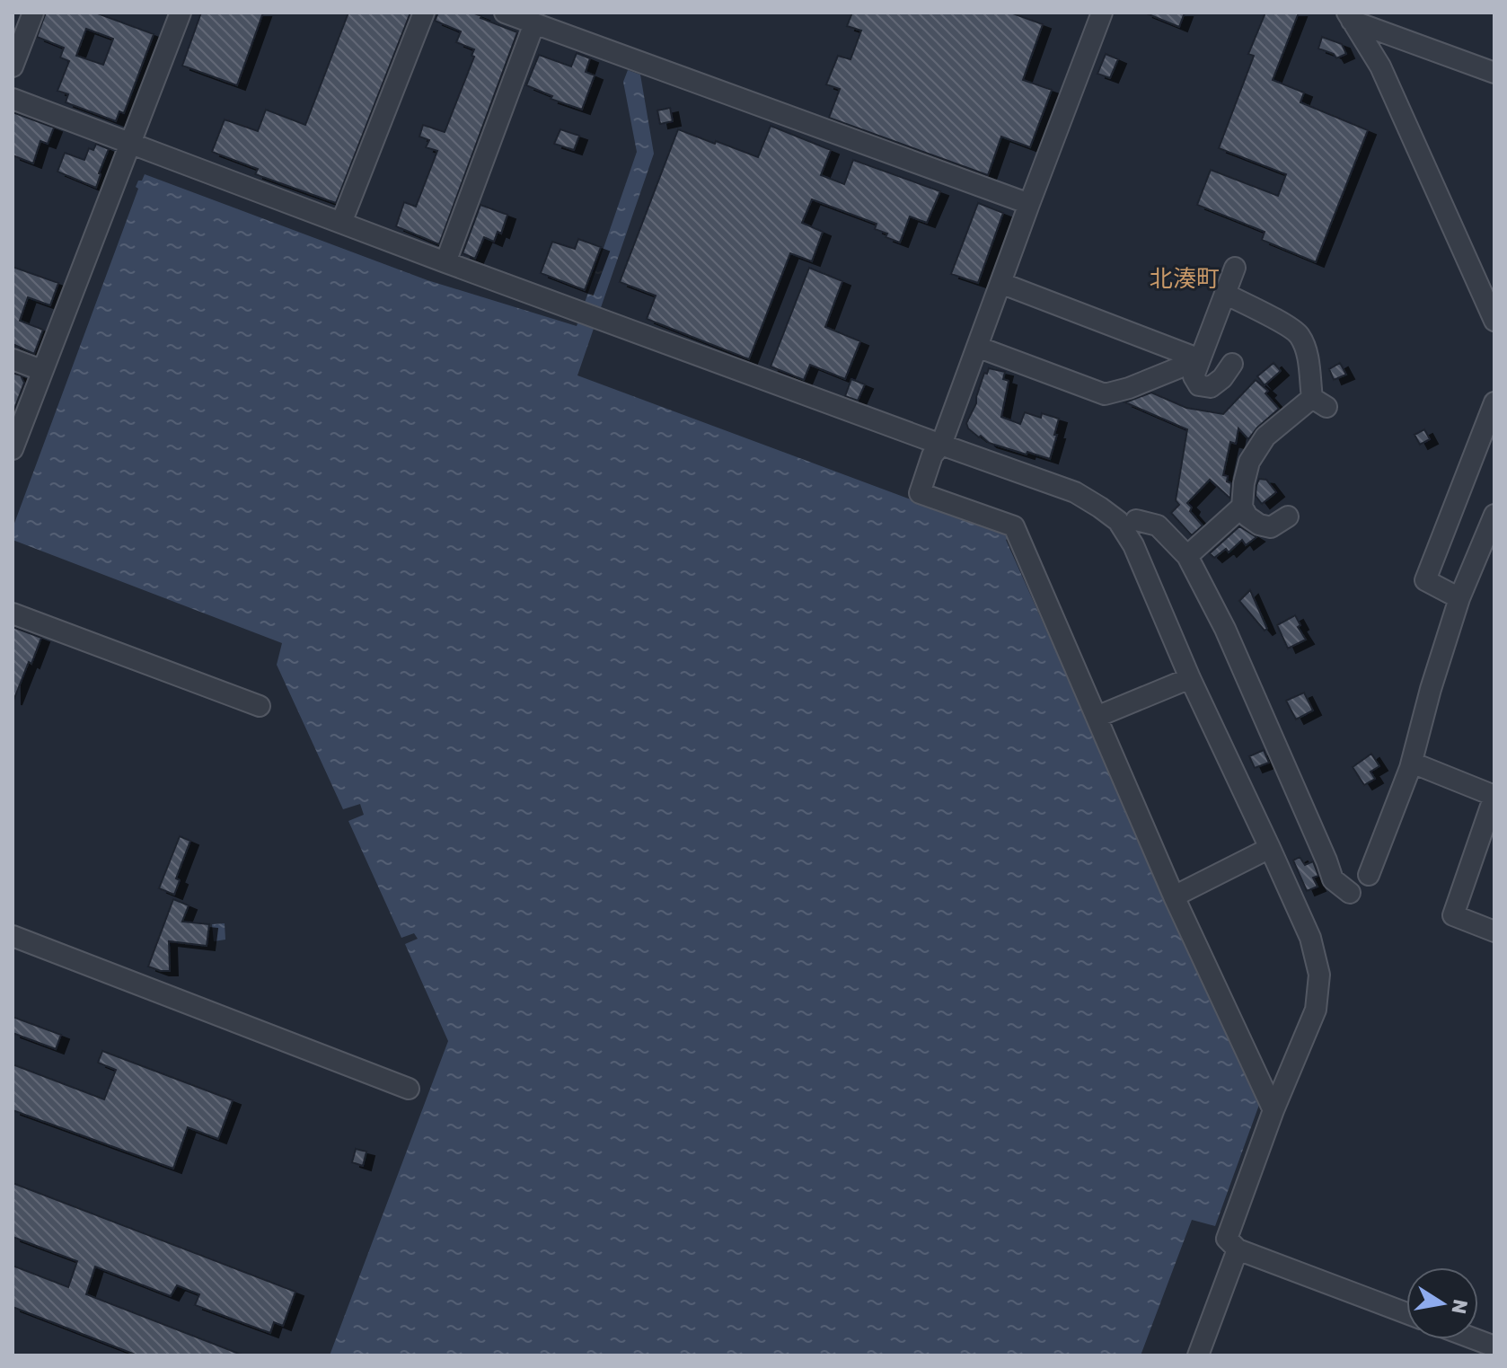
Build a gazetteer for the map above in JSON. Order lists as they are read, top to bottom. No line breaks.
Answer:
{"districts":["北湊町"],"north":"right"}
